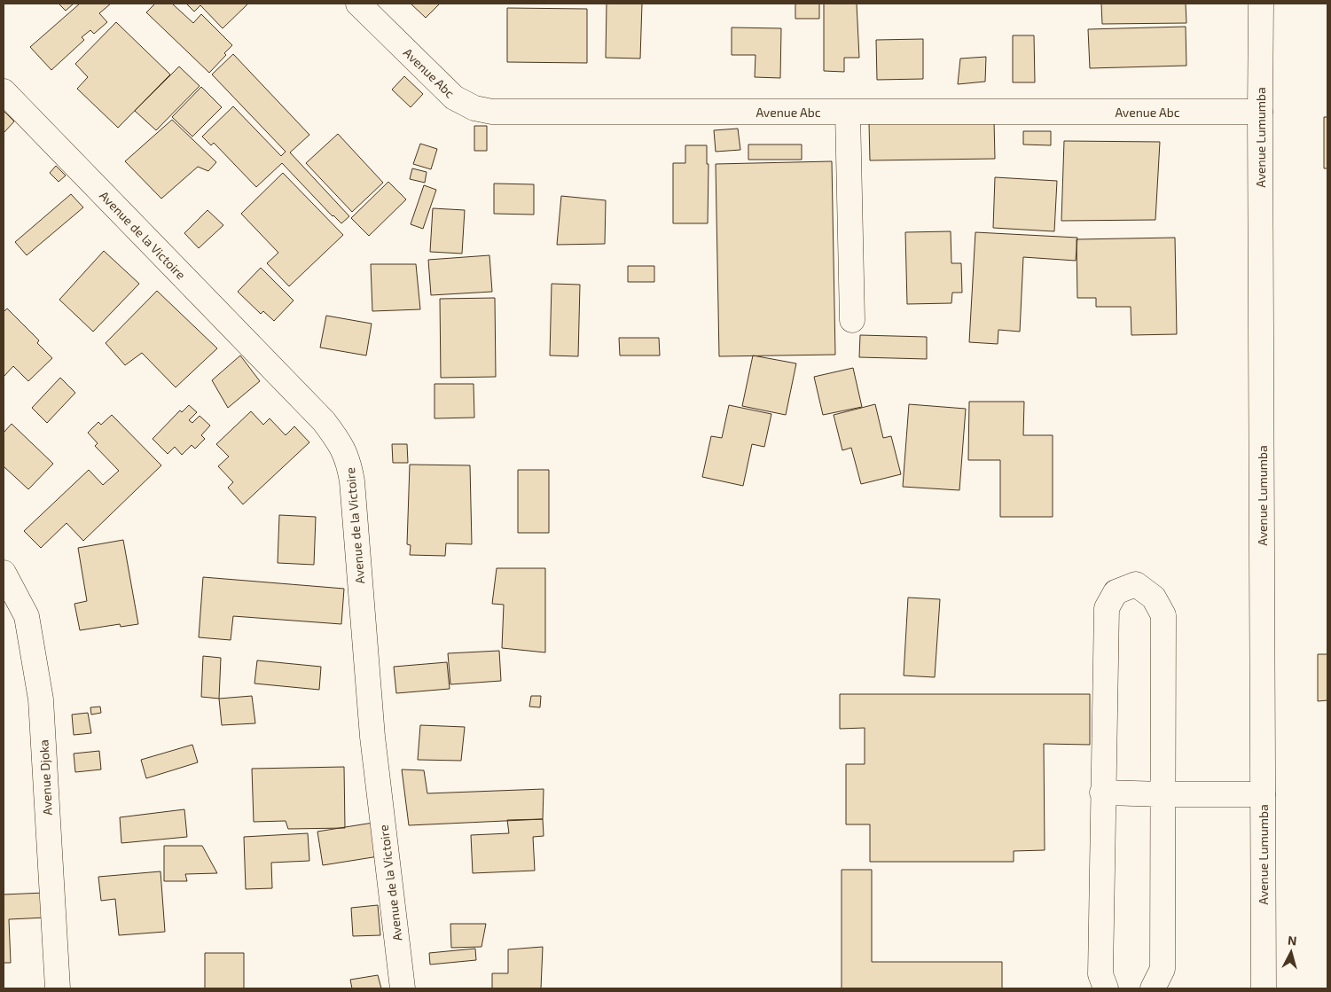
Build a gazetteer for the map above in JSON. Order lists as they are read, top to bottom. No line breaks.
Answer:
{"streets":{"main road":["Avenue Abc","Avenue Lumumba","Avenue de la Victoire","Avenue Djoka"]},"crossings":[["Avenue Abc","Avenue Lumumba"]],"north":"top"}
